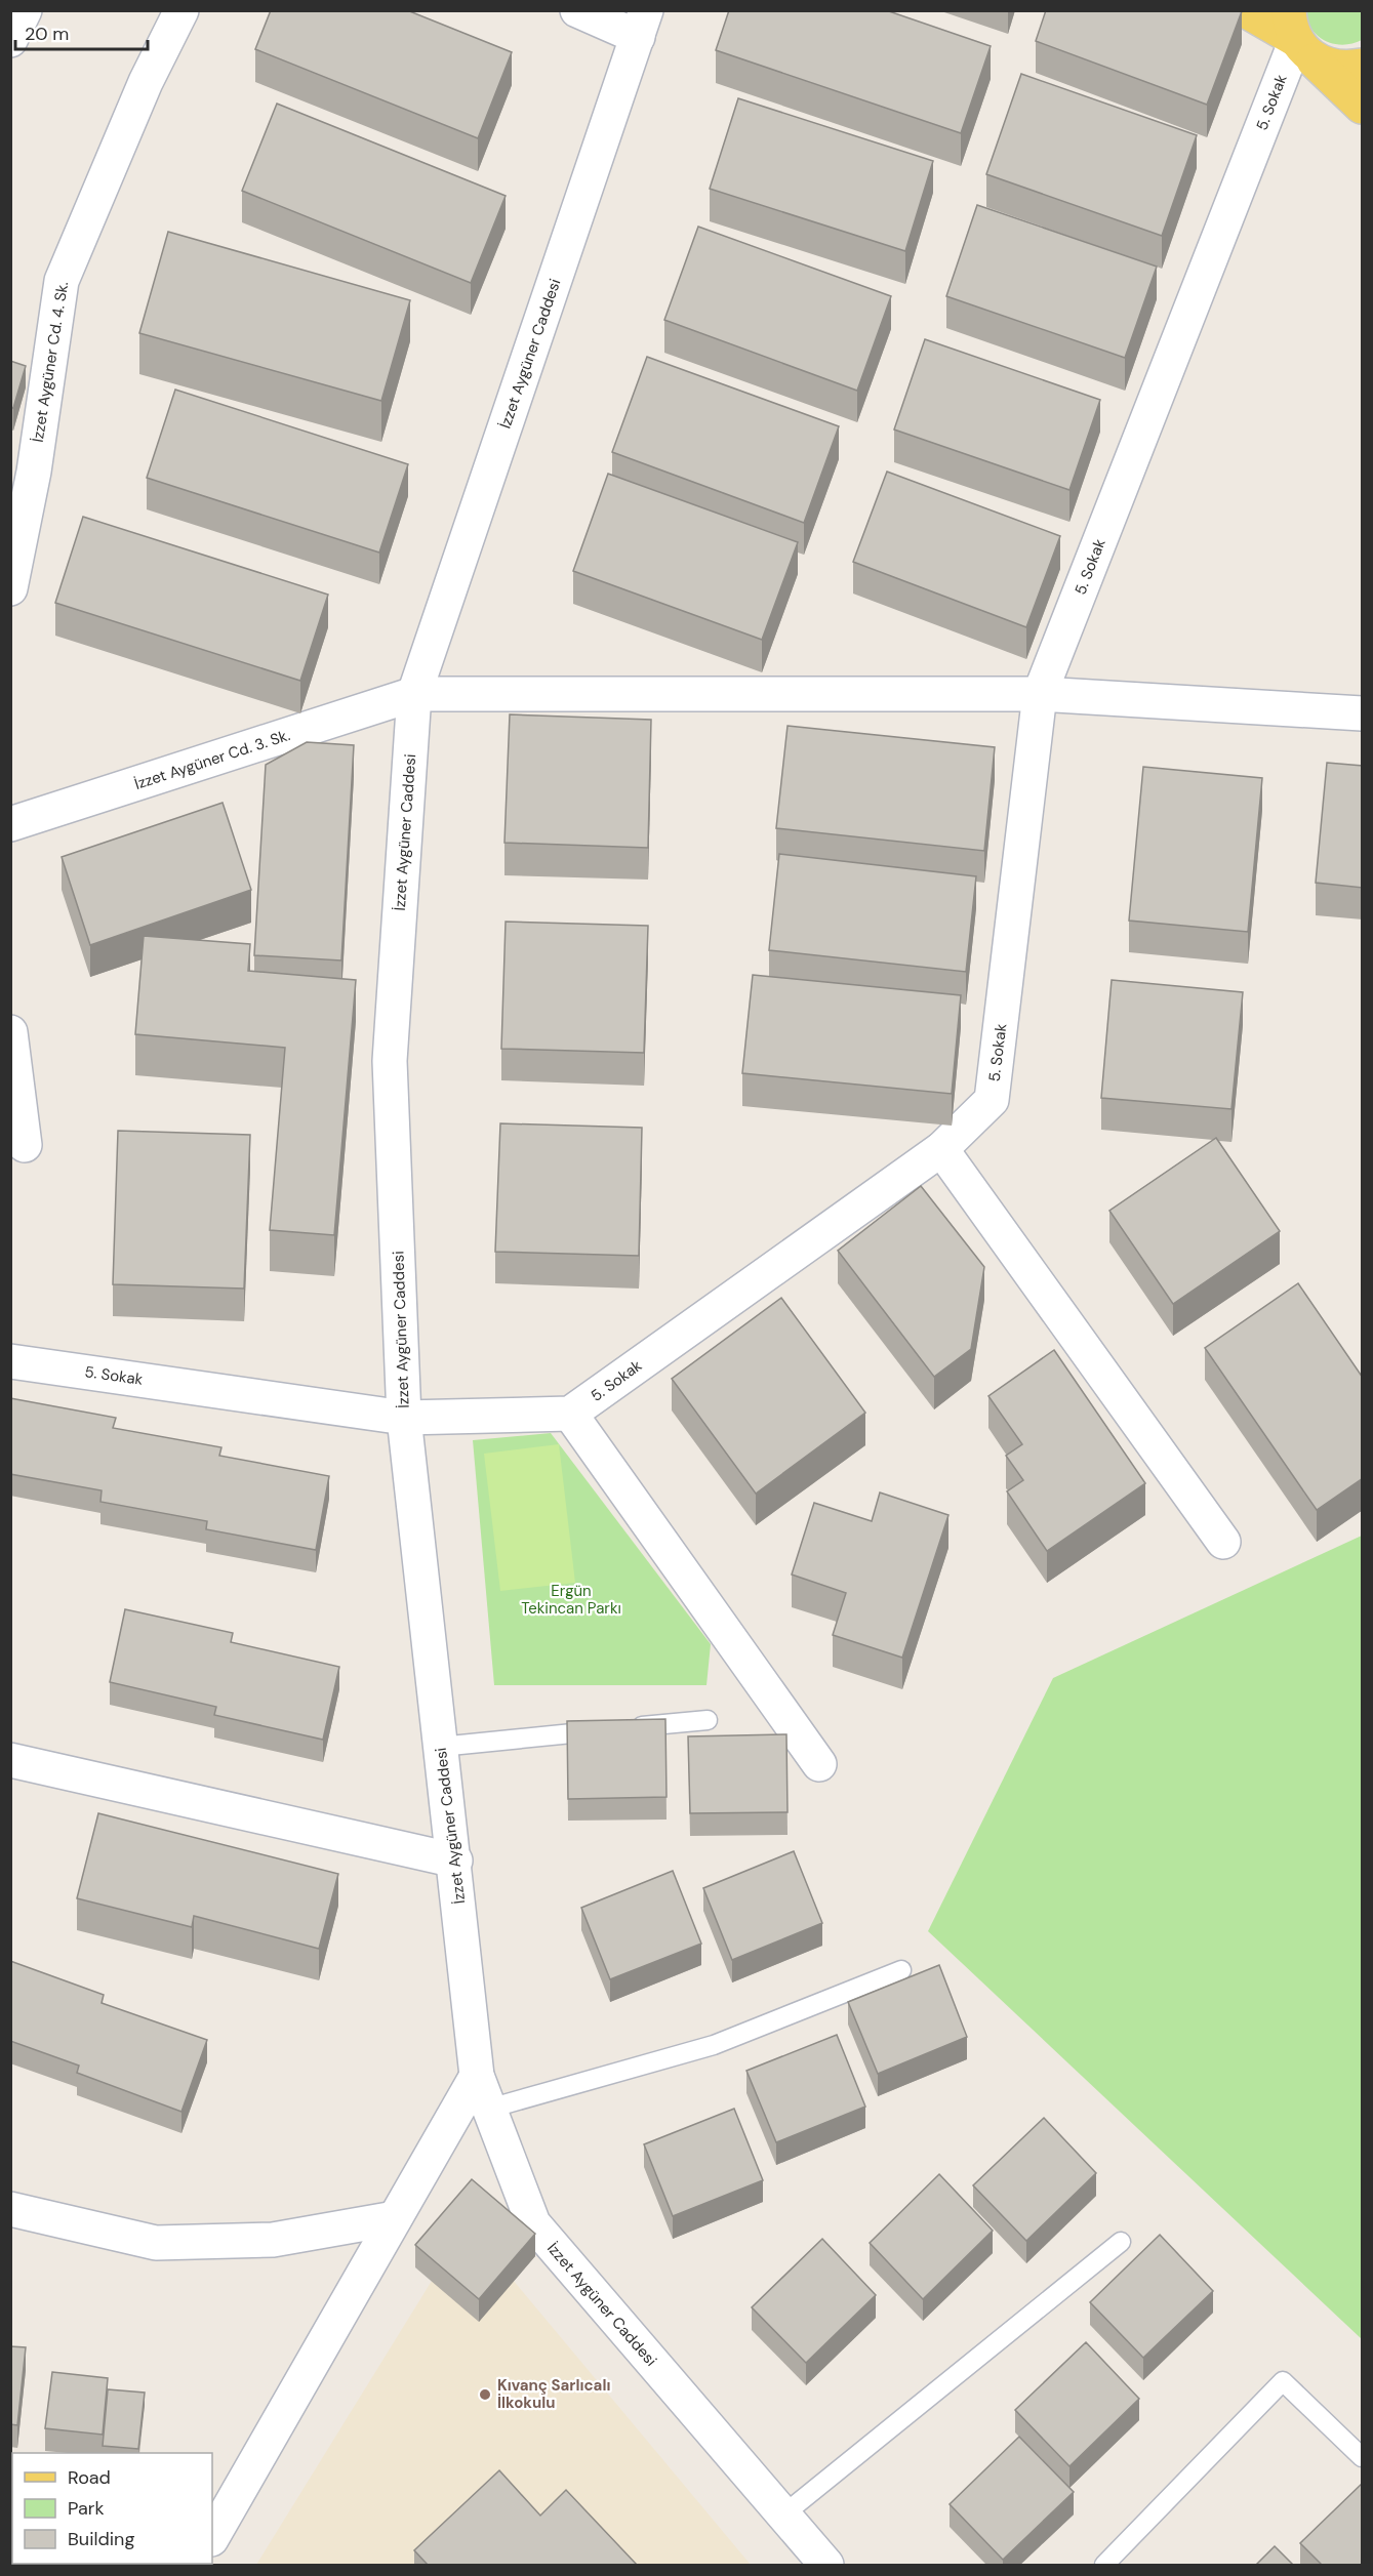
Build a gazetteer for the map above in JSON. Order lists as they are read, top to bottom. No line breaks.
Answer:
{"streets":{"street":["5. Sokak","İzzet Aygüner Caddesi","İzzet Aygüner Cd. 4. Sk.","İzzet Aygüner Cd. 3. Sk."]},"crossings":[["5. Sokak","İzzet Aygüner Caddesi"],["5. Sokak","İzzet Aygüner Cd. 3. Sk."],["İzzet Aygüner Caddesi","İzzet Aygüner Cd. 3. Sk."]],"parks":["Ergün Tekincan Parkı"],"places":["Kıvanç Sarlıcalı İlkokulu"],"legend":["Road","Park","Building"],"scale_bar":"20 m"}
